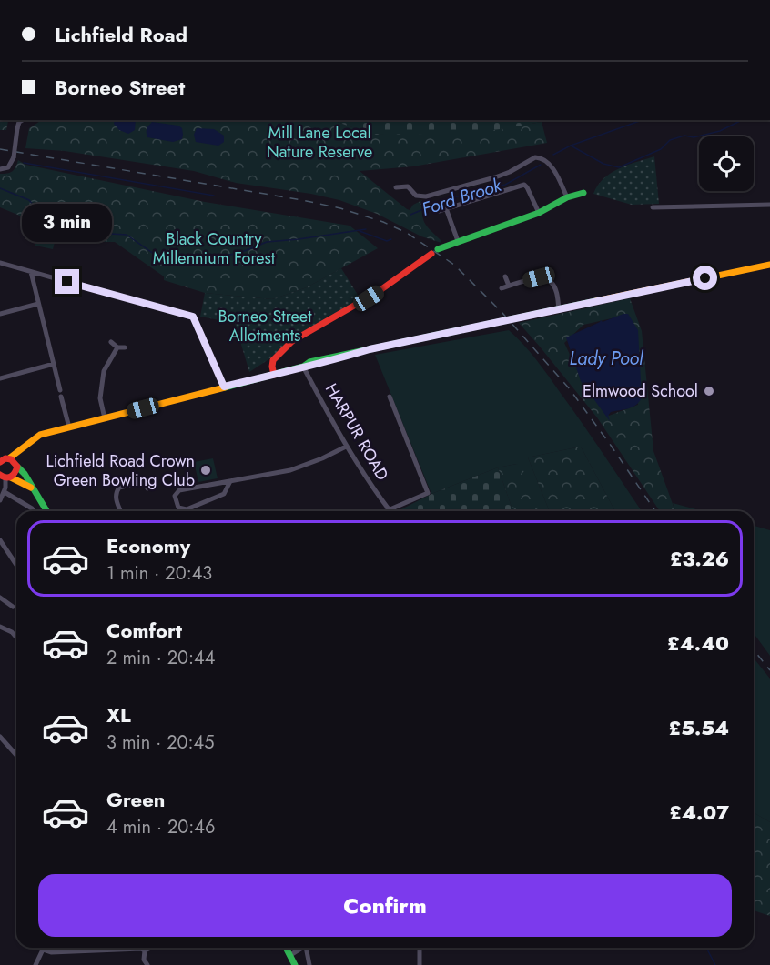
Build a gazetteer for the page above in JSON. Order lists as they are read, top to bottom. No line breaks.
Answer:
{"streets":{"street":["HARPUR ROAD"]},"water":["Ford Brook","Lady Pool"],"parks":["Mill Lane Local Nature Reserve","Black Country Millennium Forest","Borneo Street Allotments"],"places":["Elmwood School","Lichfield Road Crown Green Bowling Club"],"page":{"banner":["Lichfield Road","Borneo Street"],"bubble":"3 min","list":[{"name":"Economy","note":"1 min · 20:43","value":"£3.26"},{"name":"Comfort","note":"2 min · 20:44","value":"£4.40"},{"name":"XL","note":"3 min · 20:45","value":"£5.54"},{"name":"Green","note":"4 min · 20:46","value":"£4.07"}],"buttons":"Confirm"}}
